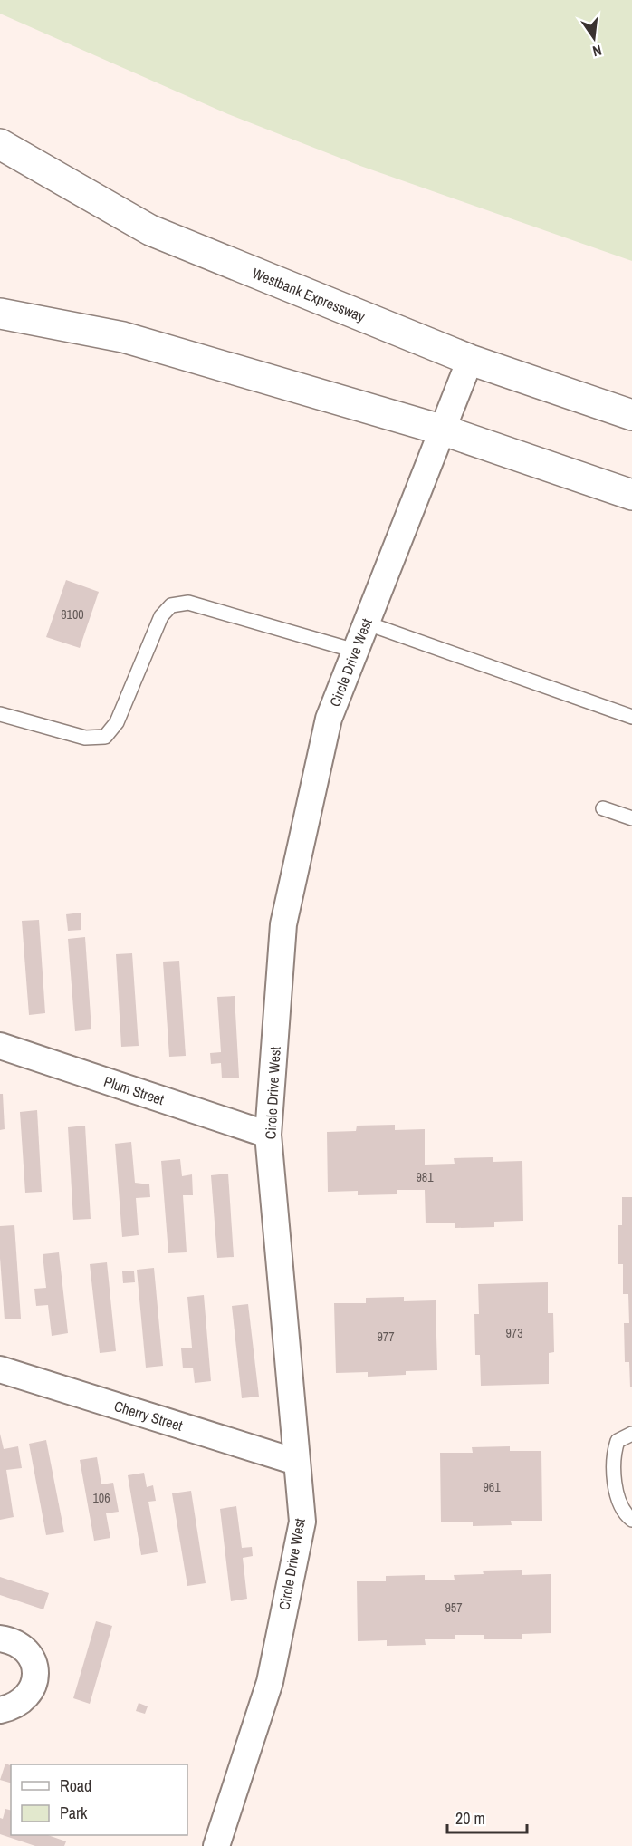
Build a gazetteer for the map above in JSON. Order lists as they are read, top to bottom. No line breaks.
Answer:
{"streets":{"highway":["Westbank Expressway"],"street":["Circle Drive West","Plum Street","Cherry Street"]},"crossings":[["Westbank Expressway","Circle Drive West"],["Circle Drive West","Plum Street"],["Circle Drive West","Cherry Street"]],"house_numbers":["8100","981","973","977","961","106","957"],"legend":["Road","Park"],"scale_bar":"20 m","north":"bottom"}
